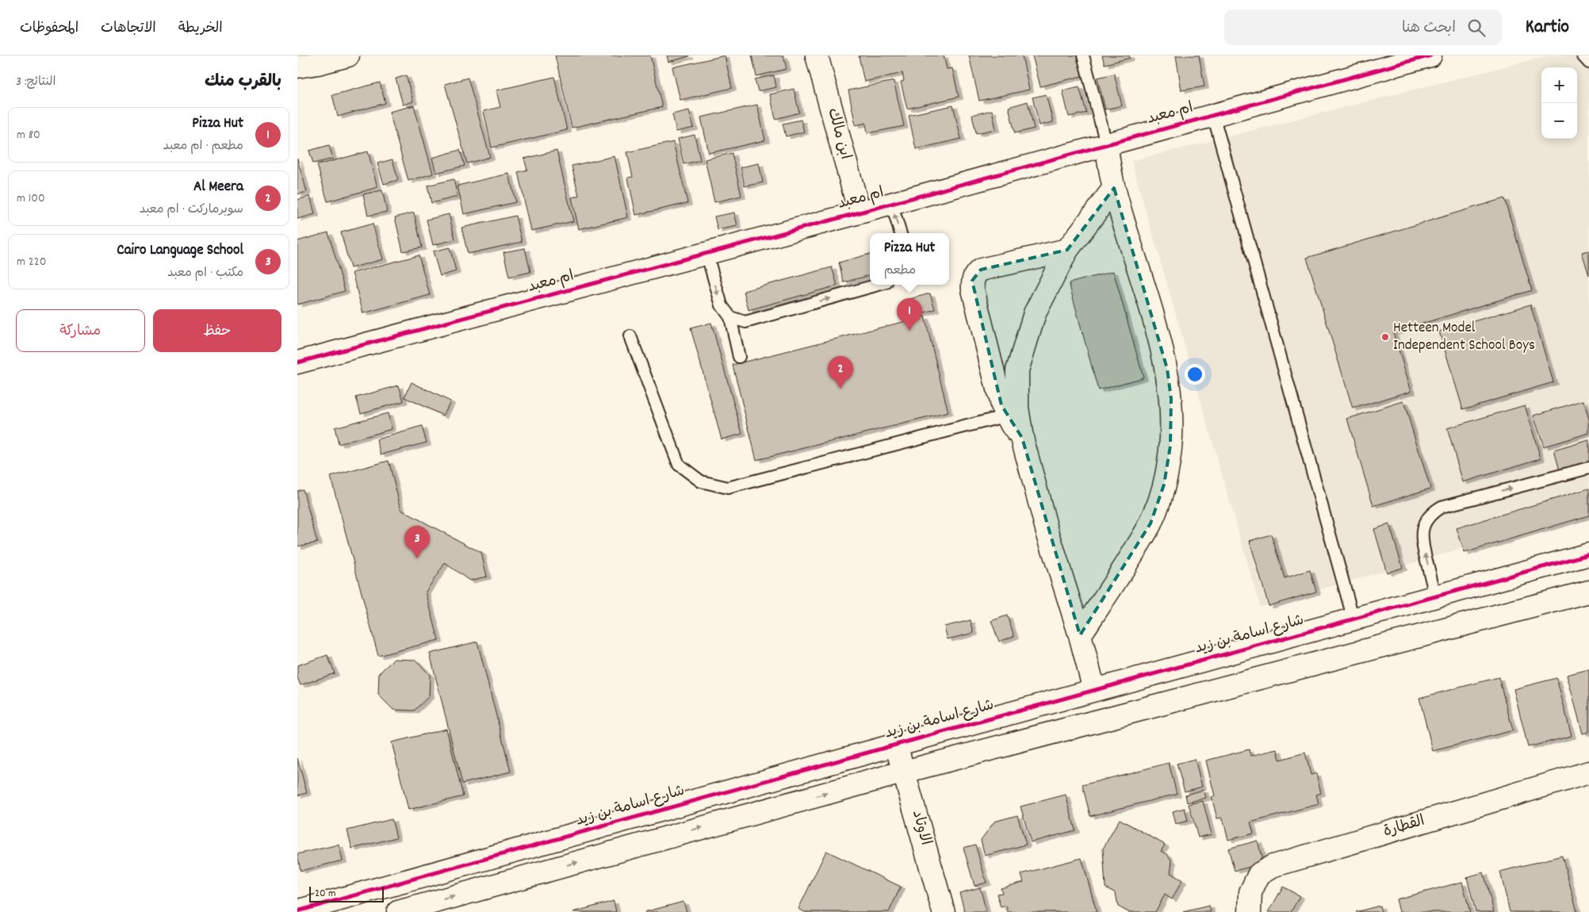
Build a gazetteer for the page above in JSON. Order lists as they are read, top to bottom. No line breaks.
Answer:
{"streets":{"street":["ام معبد","ابن مالك","شارع اسامة بن زيد","القطارة","الاوتاد"]},"crossings":[["ام معبد","ابن مالك"],["شارع اسامة بن زيد","الاوتاد"]],"places":["Hetteen Model Independent School Boys"],"scale_bar":"20 m","page":{"header":"Kartio","search":"ابحث هنا","nav":["الخريطة","الاتجاهات","المحفوظات"],"heading":["بالقرب منك","النتائج: 3"],"map_buttons":["+","−"],"list":[{"mark":"1","name":"Pizza Hut","note":"مطعم · ام معبد","value":"80 m"},{"mark":"2","name":"Al Meera","note":"سوبرماركت · ام معبد","value":"100 m"},{"mark":"3","name":"Cairo Language School","note":"مكتب · ام معبد","value":"220 m"}],"popup":["Pizza Hut","مطعم"],"buttons":["حفظ","مشاركة"],"pins":["1","2","3"],"scale":"20 m"}}
